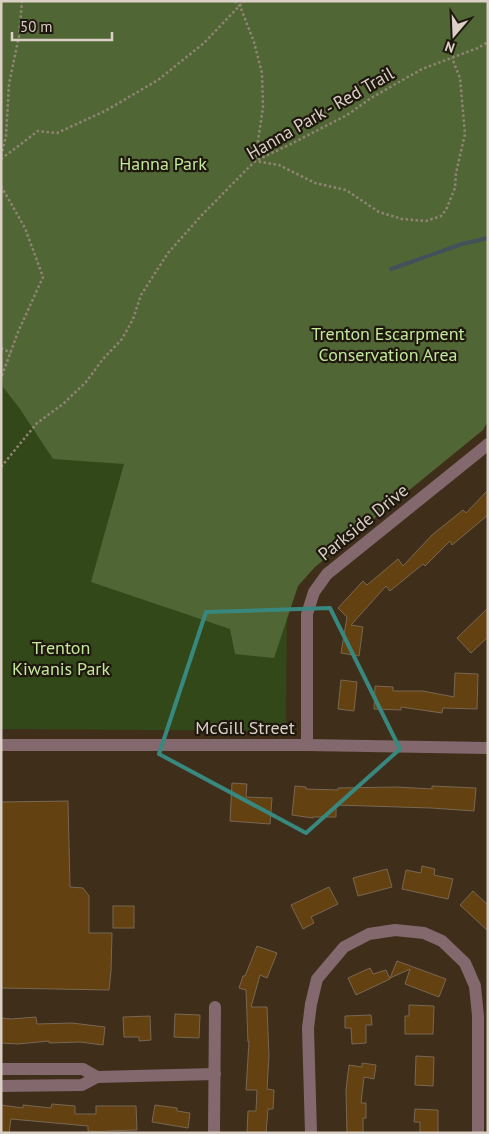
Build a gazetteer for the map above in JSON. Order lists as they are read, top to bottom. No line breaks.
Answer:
{"streets":{"street":["Parkside Drive","McGill Street"],"path":["Hanna Park - Red Trail"]},"crossings":[["Parkside Drive","McGill Street"]],"parks":["Hanna Park","Trenton Escarpment Conservation Area","Trenton Kiwanis Park"],"scale_bar":"50 m","north":"bottom"}
